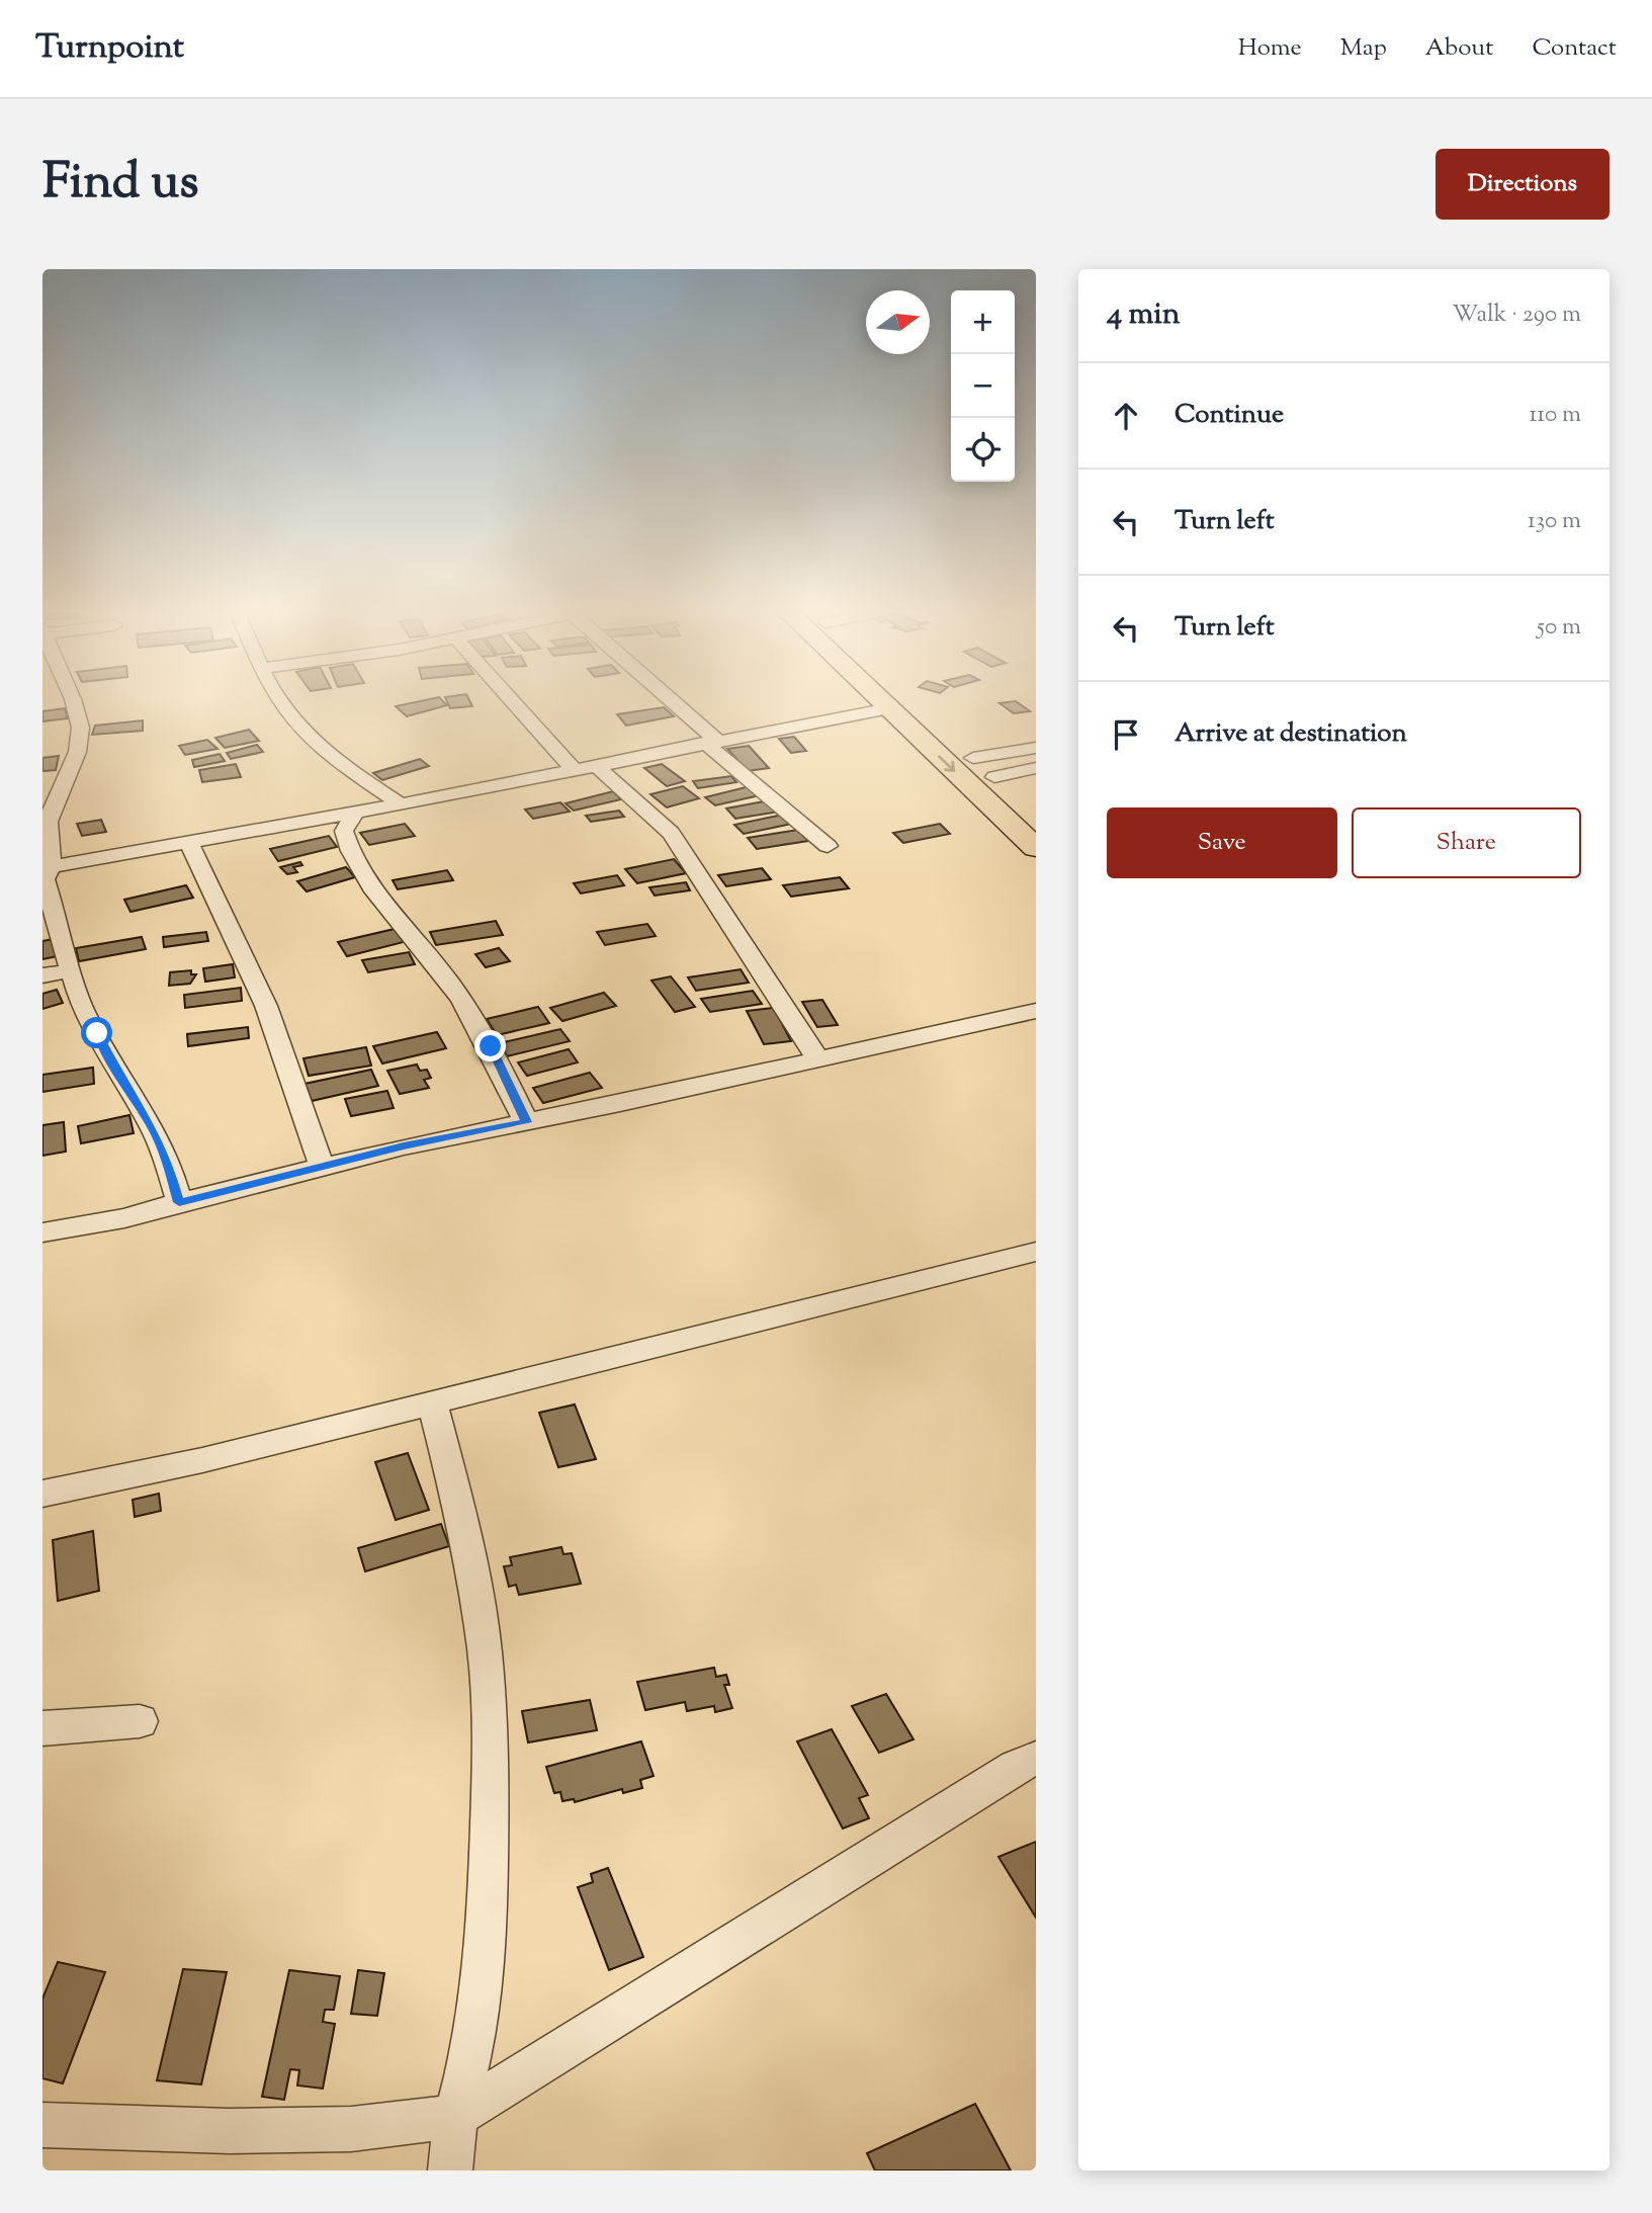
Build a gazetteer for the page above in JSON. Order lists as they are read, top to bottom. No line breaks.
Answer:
{"north":"right","page":{"header":"Turnpoint","nav":["Home","Map","About","Contact"],"title":"Find us","buttons":["Directions",["Save","Share"]],"heading":["4 min","Walk · 290 m"],"map_buttons":["+","−"],"list":[["Continue","110 m"],["Turn left","130 m"],["Turn left","50 m"],"Arrive at destination"]}}
